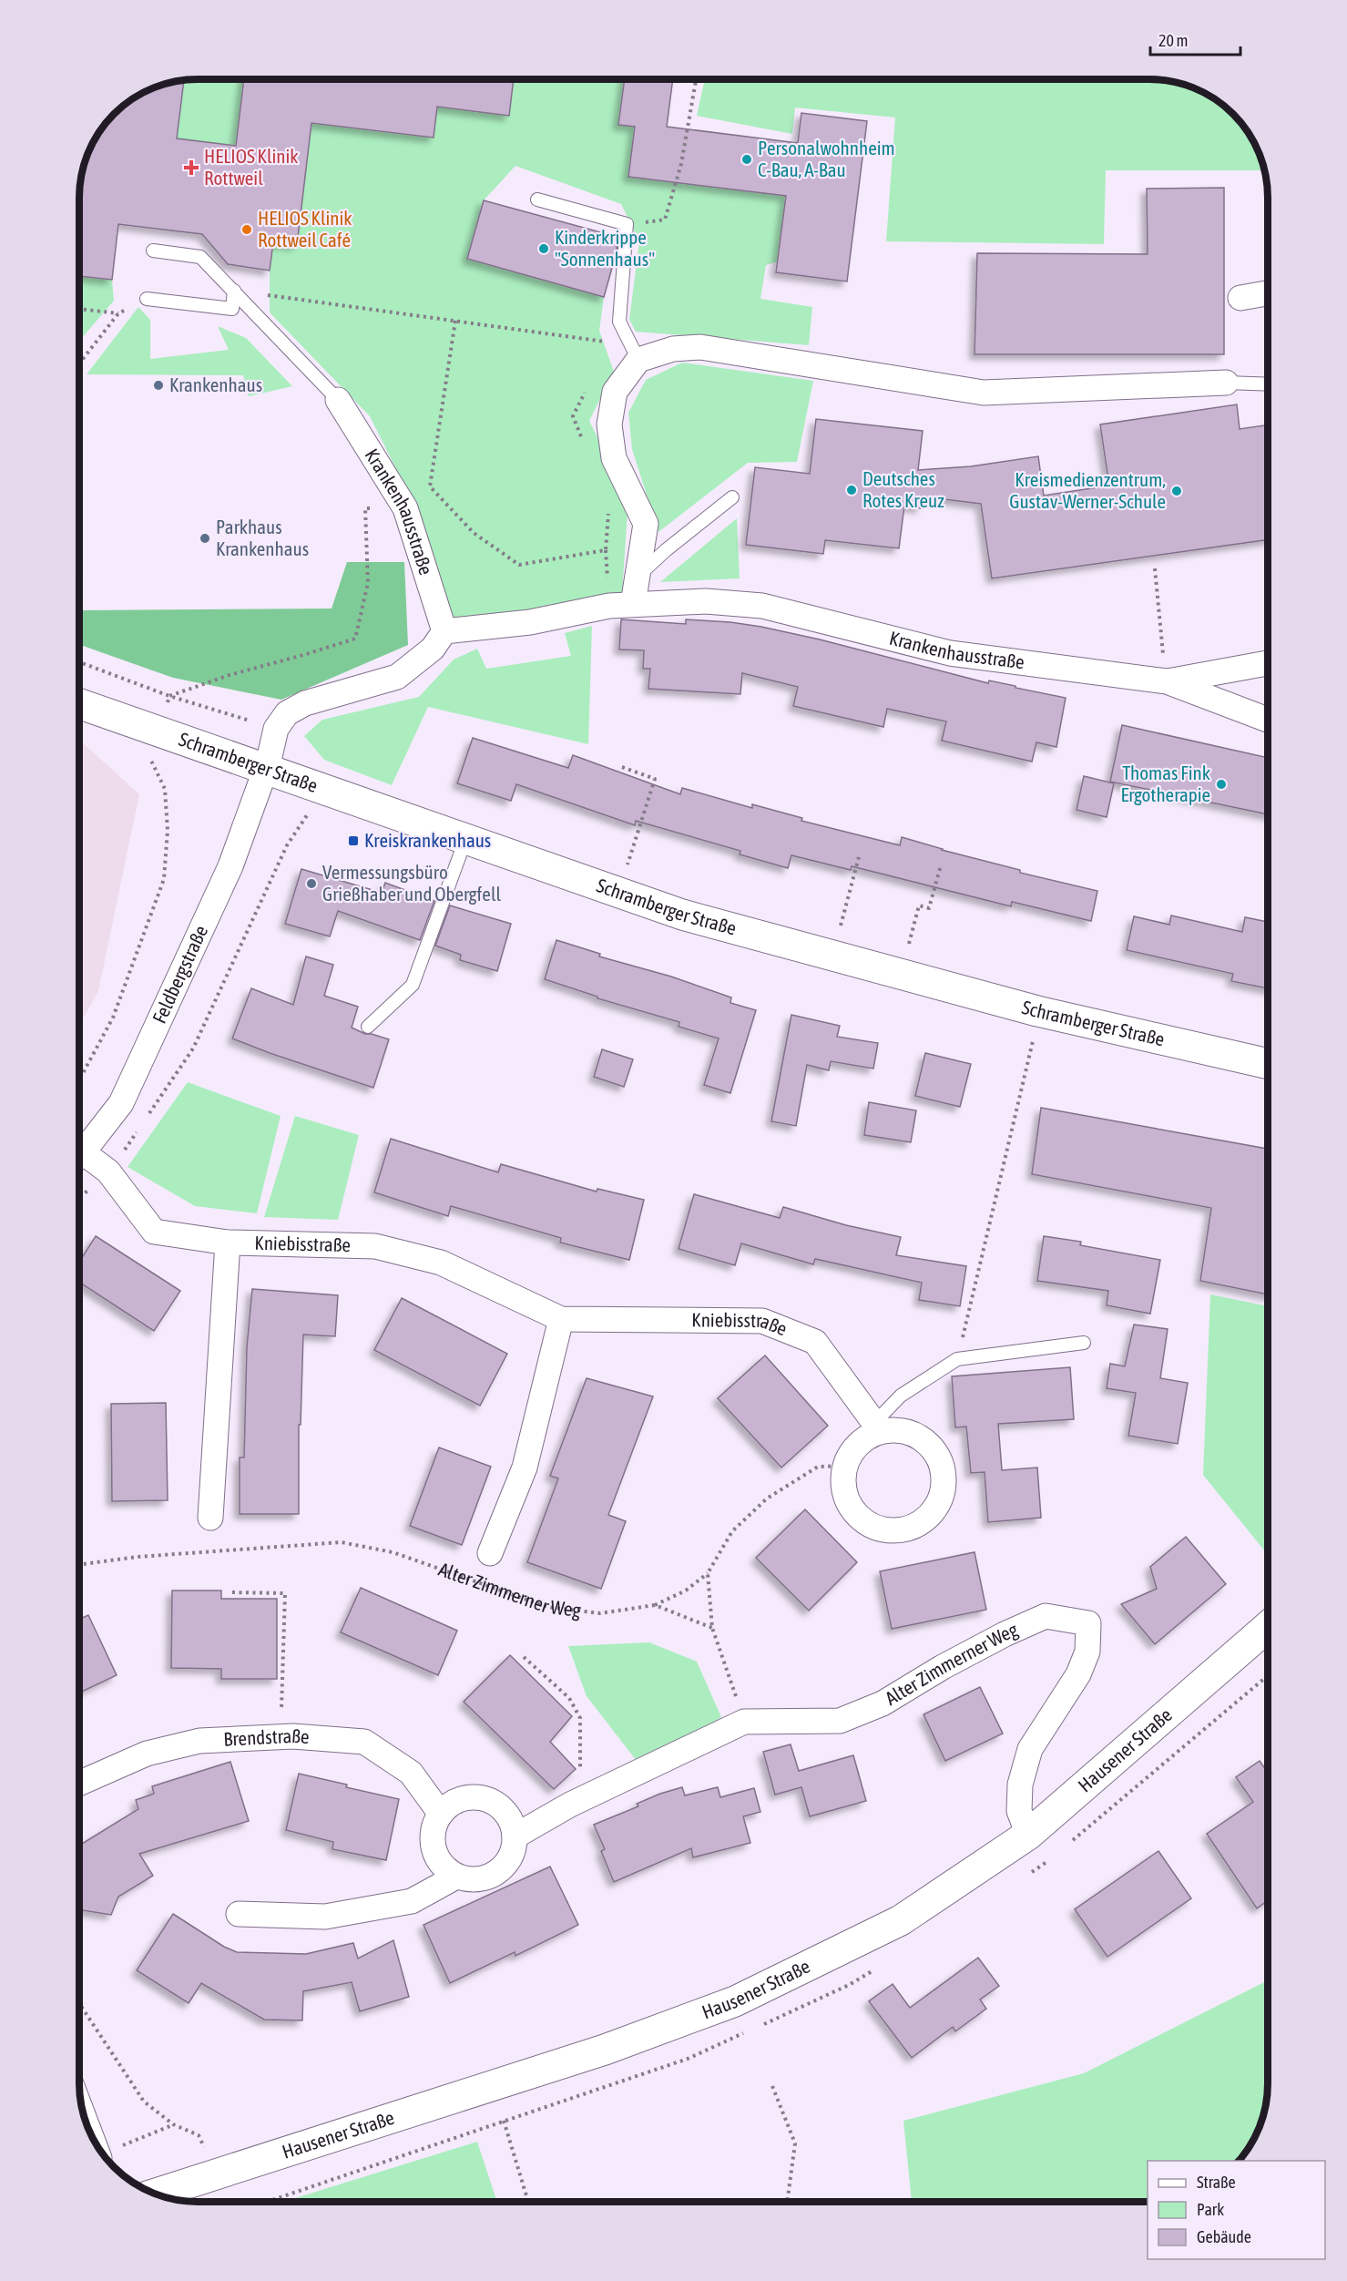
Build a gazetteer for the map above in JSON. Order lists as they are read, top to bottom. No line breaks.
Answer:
{"streets":{"street":["Krankenhausstraße","Schramberger Straße","Feldbergstraße","Kniebisstraße","Alter Zimmerner Weg","Brendstraße","Hausener Straße"]},"crossings":[["Schramberger Straße","Feldbergstraße"],["Alter Zimmerner Weg","Brendstraße"],["Alter Zimmerner Weg","Hausener Straße"]],"places":{"other":["Personalwohnheim C-Bau, A-Bau","HELIOS Klinik Rottweil Café","Kinderkrippe \"Sonnenhaus\"","Krankenhaus","Deutsches Rotes Kreuz","Kreismedienzentrum, Gustav-Werner-Schule","Parkhaus Krankenhaus","Thomas Fink Ergotherapie","Vermessungsbüro Grießhaber und Obergfell"],"health":["HELIOS Klinik Rottweil"],"transit":["Kreiskrankenhaus"]},"legend":["Straße","Park","Gebäude"],"scale_bar":"20 m"}
